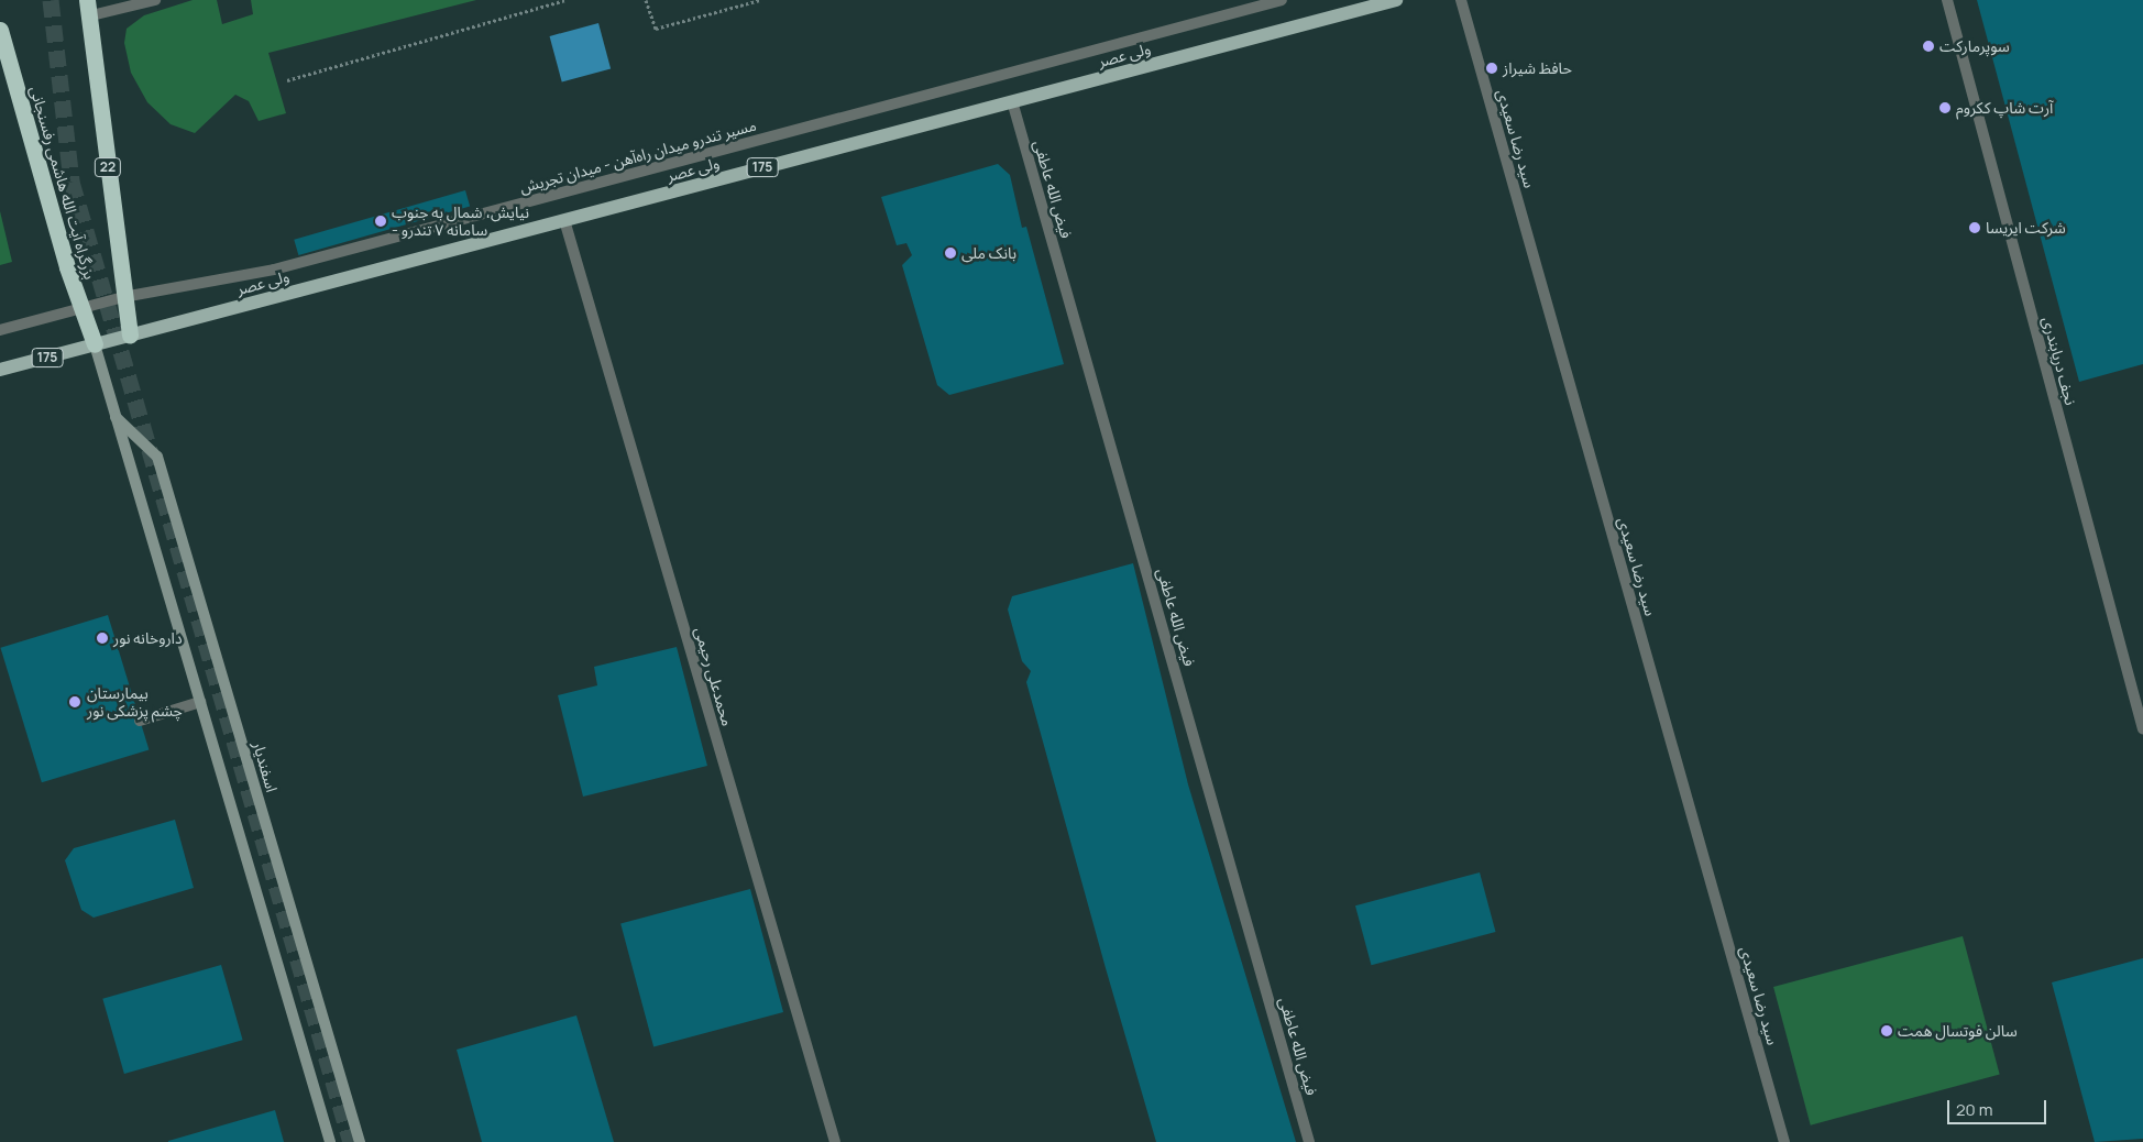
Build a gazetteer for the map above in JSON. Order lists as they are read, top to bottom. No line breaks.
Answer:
{"streets":{"highway":["22","بزرگراه آیت الله هاشمی رفسنجانی"],"main road":["ولی عصر","175","اسفندیار"],"street":["سید رضا سعیدی","مسیر تندرو میدان راه‌آهن - میدان تجریش","فیض الله عاطفی","نجف دریابندری","محمدعلی رحیمی"]},"crossings":[["ولی عصر","بزرگراه آیت الله هاشمی رفسنجانی"],["ولی عصر","فیض الله عاطفی"],["ولی عصر","محمدعلی رحیمی"],["مسیر تندرو میدان راه‌آهن - میدان تجریش","بزرگراه آیت الله هاشمی رفسنجانی"]],"places":["سوپرمارکت","حافظ شیراز","آرت شاپ ککروم","نیایش، شمال به جنوب - سامانه ۷ تندرو","شرکت ایریسا","بانک ملی","داروخانه نور","بیمارستان چشم پزشکی نور","سالن فوتسال همت"],"scale_bar":"20 m"}
